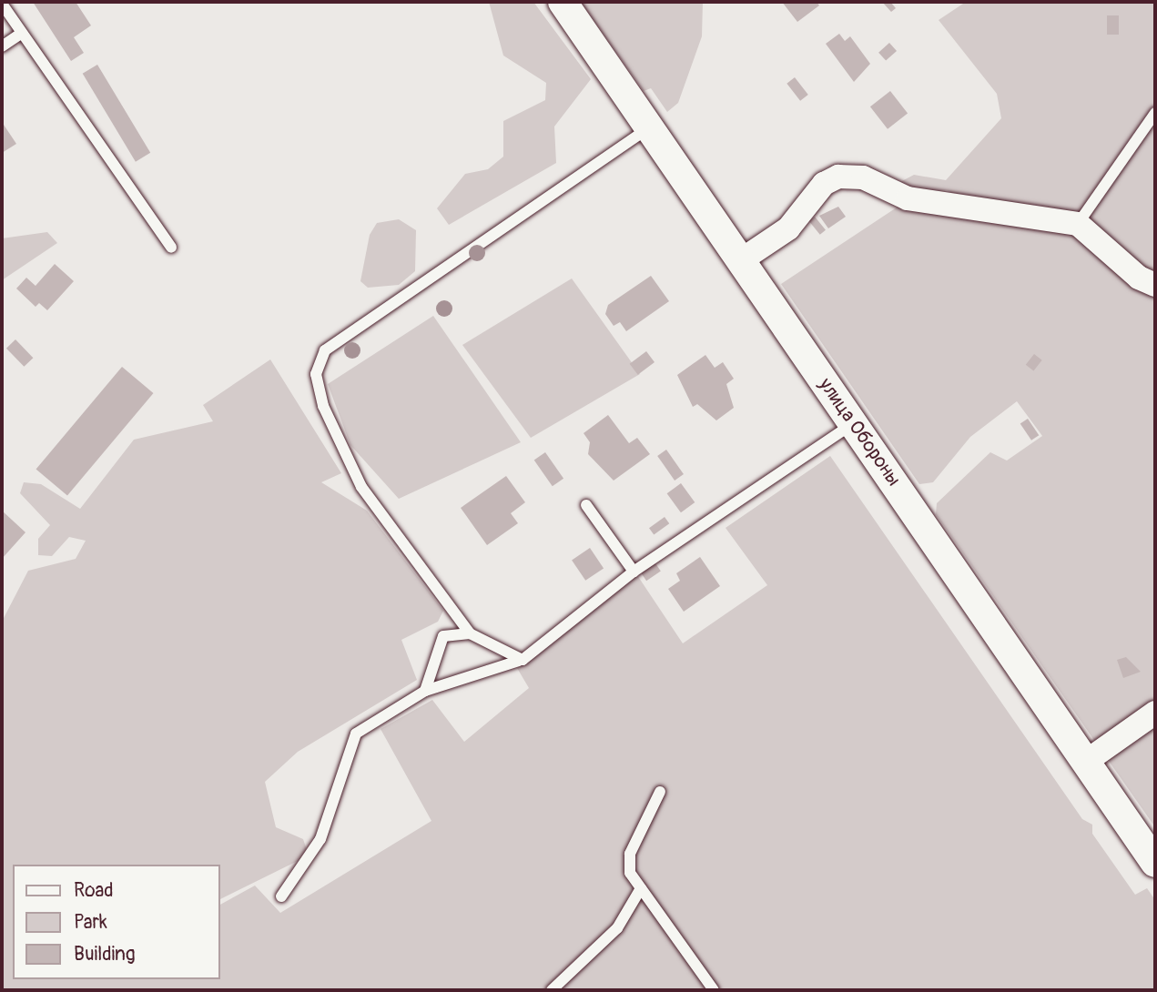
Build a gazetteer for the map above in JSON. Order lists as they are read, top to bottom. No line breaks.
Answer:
{"streets":{"street":["улица Обороны"]},"legend":["Road","Park","Building"]}
